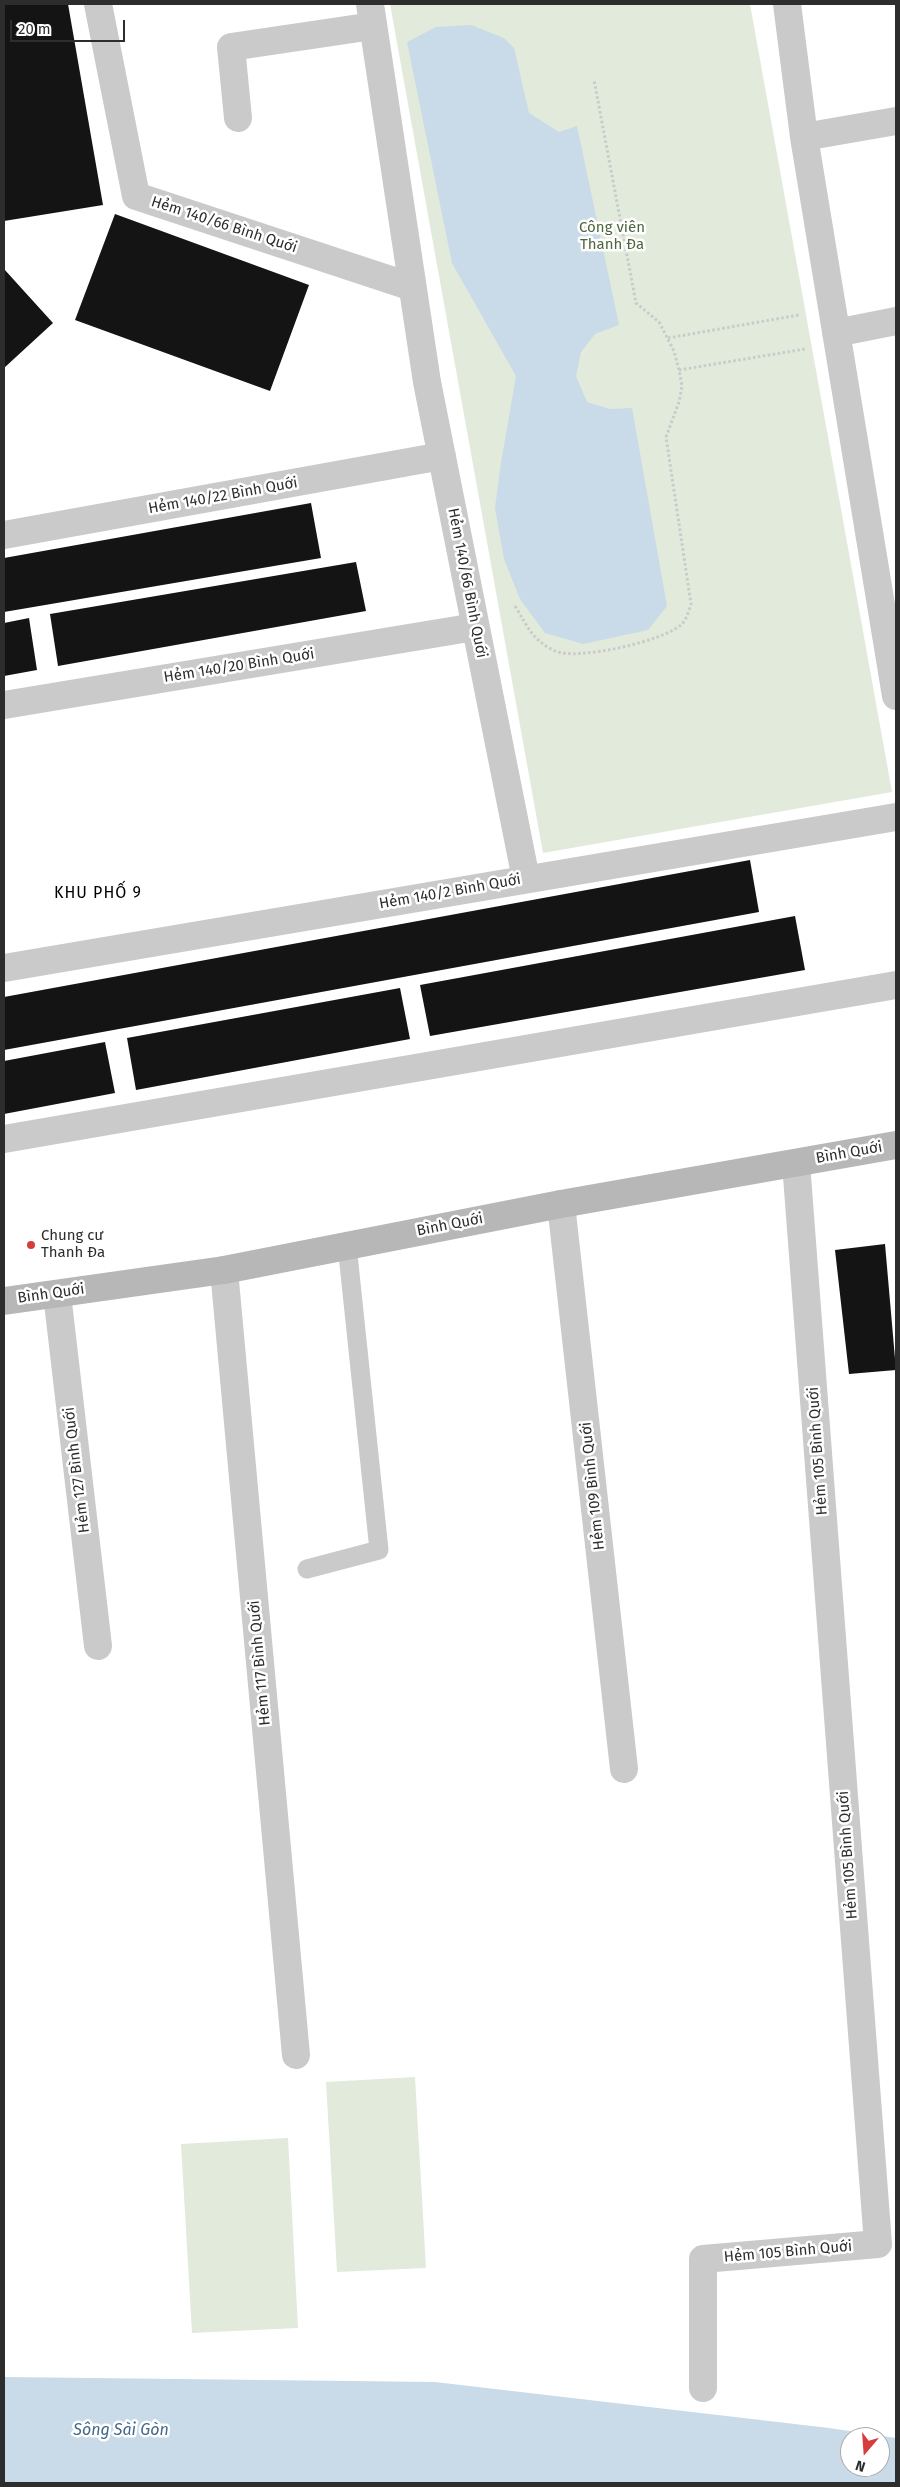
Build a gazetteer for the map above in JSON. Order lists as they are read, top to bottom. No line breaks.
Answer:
{"streets":{"main road":["Bình Quới"],"street":["Hẻm 140/66 Bình Quới","Hẻm 140/22 Bình Quới","Hẻm 140/20 Bình Quới","Hẻm 140/2 Bình Quới","Hẻm 105 Bình Quới","Hẻm 127 Bình Quới","Hẻm 109 Bình Quới","Hẻm 117 Bình Quới"]},"crossings":[["Hẻm 140/66 Bình Quới","Hẻm 140/22 Bình Quới"],["Hẻm 140/66 Bình Quới","Hẻm 140/20 Bình Quới"],["Hẻm 140/66 Bình Quới","Hẻm 140/2 Bình Quới"],["Bình Quới","Hẻm 105 Bình Quới"],["Bình Quới","Hẻm 127 Bình Quới"],["Bình Quới","Hẻm 109 Bình Quới"],["Bình Quới","Hẻm 117 Bình Quới"]],"districts":["KHU PHỐ 9"],"water":["Sông Sài Gòn"],"parks":["Công viên Thanh Đa"],"places":["Chung cư Thanh Đa"],"scale_bar":"20 m","north":"bottom"}
